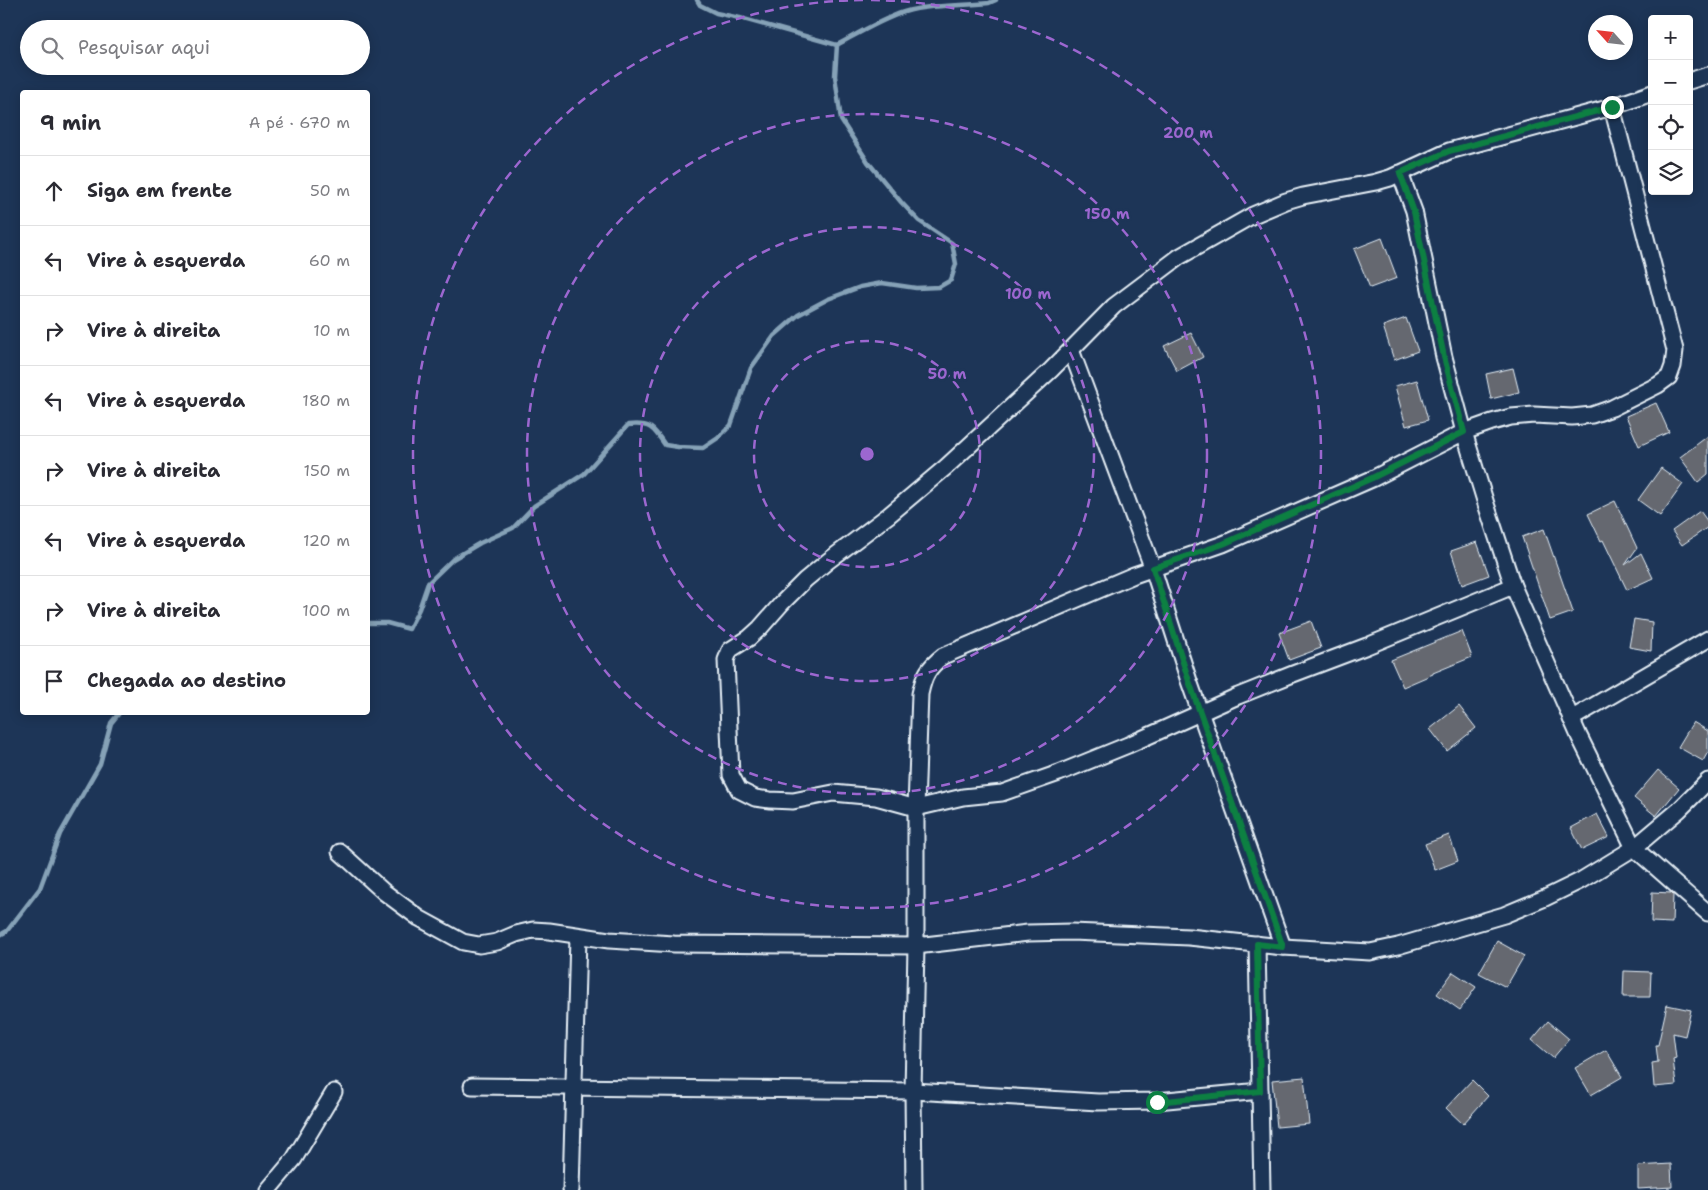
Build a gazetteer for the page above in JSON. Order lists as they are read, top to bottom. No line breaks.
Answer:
{"north":"top left","page":{"map_buttons":["+","−"],"search":"Pesquisar aqui","heading":["9 min","A pé · 670 m"],"list":[["Siga em frente","50 m"],["Vire à esquerda","60 m"],["Vire à direita","10 m"],["Vire à esquerda","180 m"],["Vire à direita","150 m"],["Vire à esquerda","120 m"],["Vire à direita","100 m"],"Chegada ao destino"]},"rings":["200 m","150 m","100 m","50 m"]}
